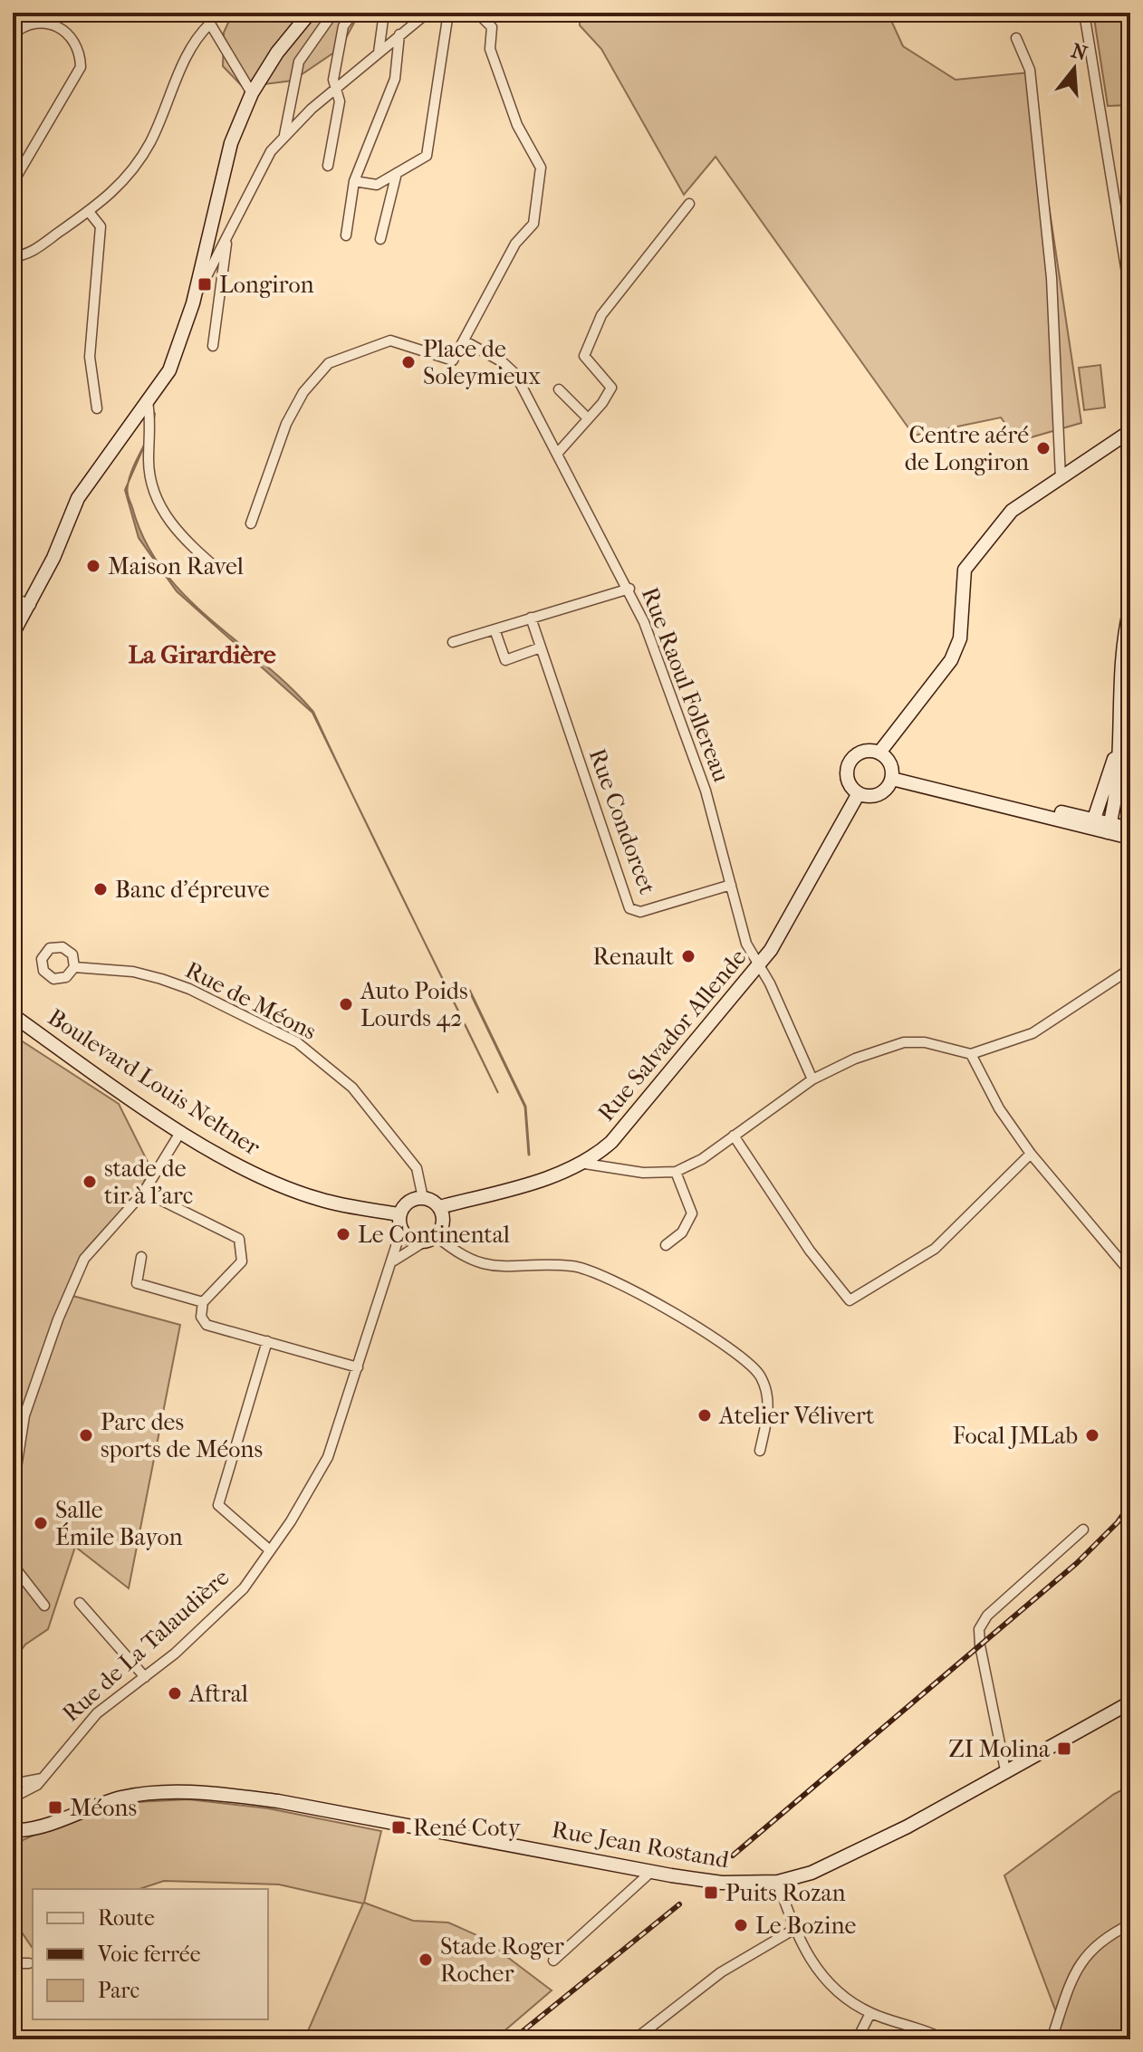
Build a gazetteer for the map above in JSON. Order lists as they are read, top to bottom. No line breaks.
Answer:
{"streets":{"street":["Rue Raoul Follereau","Rue Condorcet","Rue de Méons","Rue Salvador Allende","Boulevard Louis Neltner","Rue de La Talaudière","Rue Jean Rostand"]},"crossings":[["Rue Raoul Follereau","Rue Condorcet"],["Rue Raoul Follereau","Rue Salvador Allende"],["Rue de Méons","Rue Salvador Allende"],["Rue de Méons","Boulevard Louis Neltner"],["Rue de Méons","Rue de La Talaudière"],["Rue Salvador Allende","Boulevard Louis Neltner"],["Rue Salvador Allende","Rue de La Talaudière"],["Boulevard Louis Neltner","Rue de La Talaudière"]],"districts":["La Girardière"],"places":{"transit":["Longiron","ZI Molina","Méons","René Coty","Puits Rozan"],"other":["Place de Soleymieux","Centre aéré de Longiron","Maison Ravel","Banc d'épreuve","Renault","Auto Poids Lourds 42","stade de tir à l'arc","Le Continental","Atelier Vélivert","Parc des sports de Méons","Focal JMLab","Salle Émile Bayon","Aftral","Le Bozine","Stade Roger Rocher"]},"legend":["Route","Voie ferrée","Parc"],"north":"top"}
